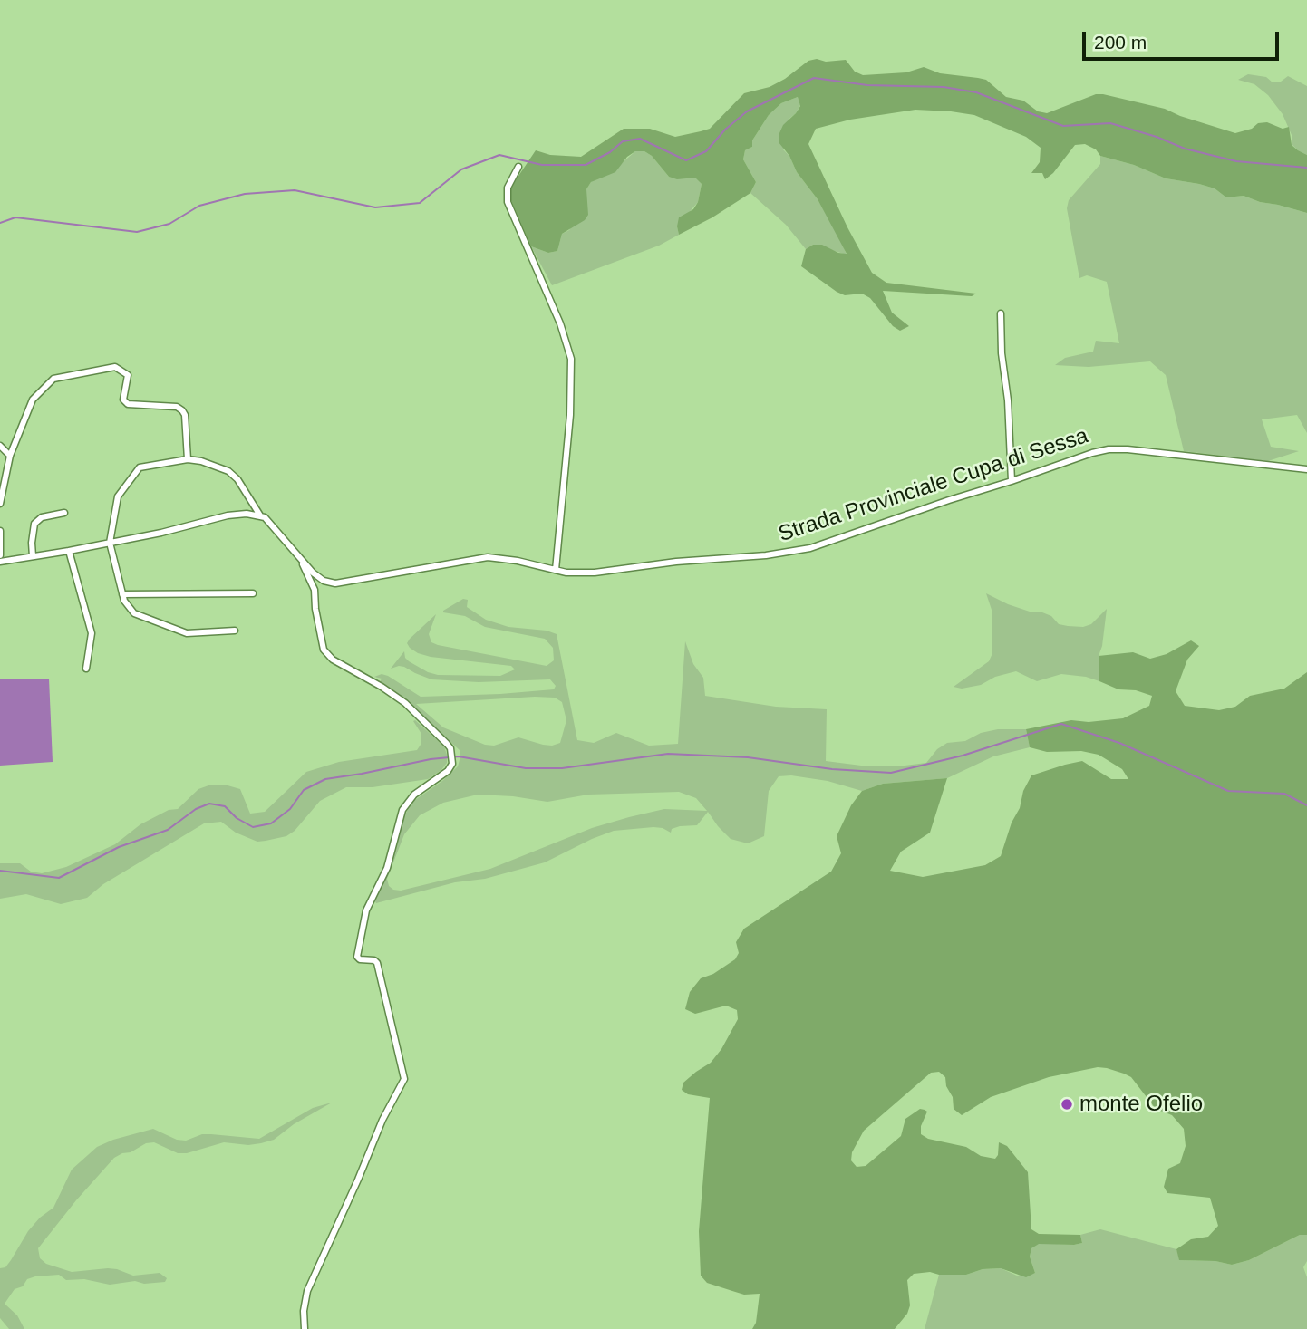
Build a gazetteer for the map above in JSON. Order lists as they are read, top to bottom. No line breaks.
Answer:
{"streets":{"street":["Strada Provinciale Cupa di Sessa"]},"places":["monte Ofelio"],"scale_bar":"200 m"}
